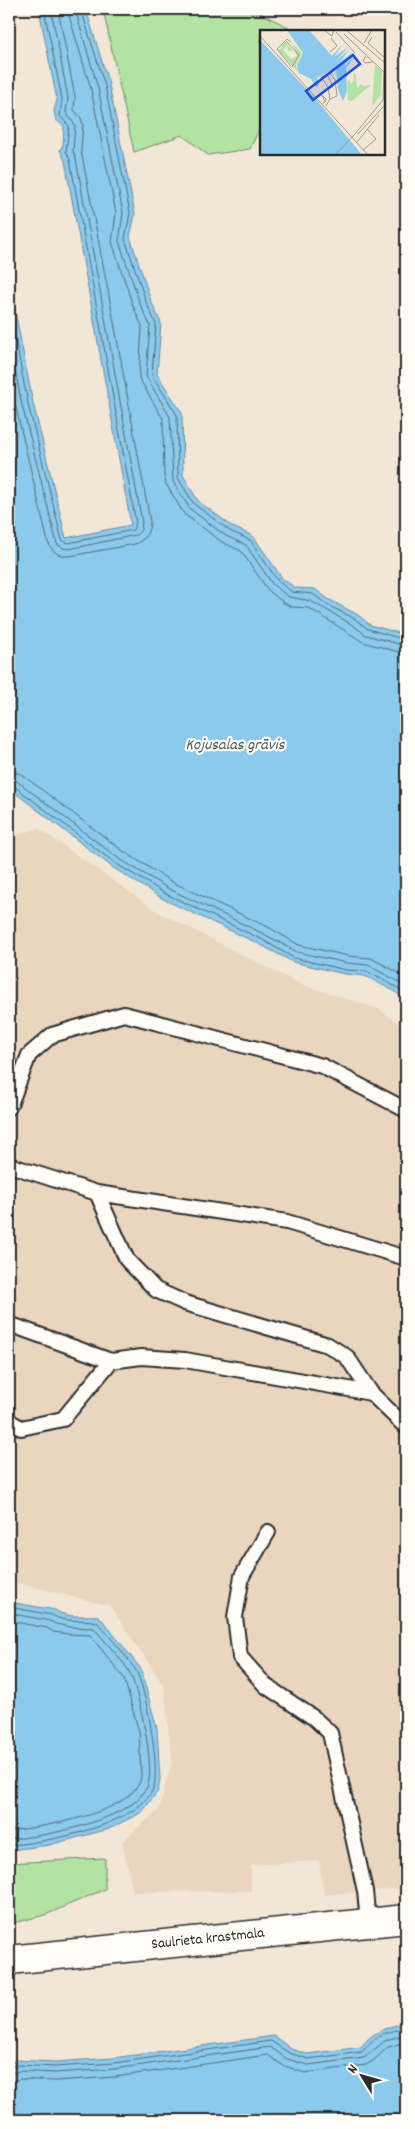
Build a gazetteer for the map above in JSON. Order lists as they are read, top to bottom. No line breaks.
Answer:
{"streets":{"street":["Saulrieta krastmala"]},"water":["Kojusalas grāvis"],"north":"top left"}
